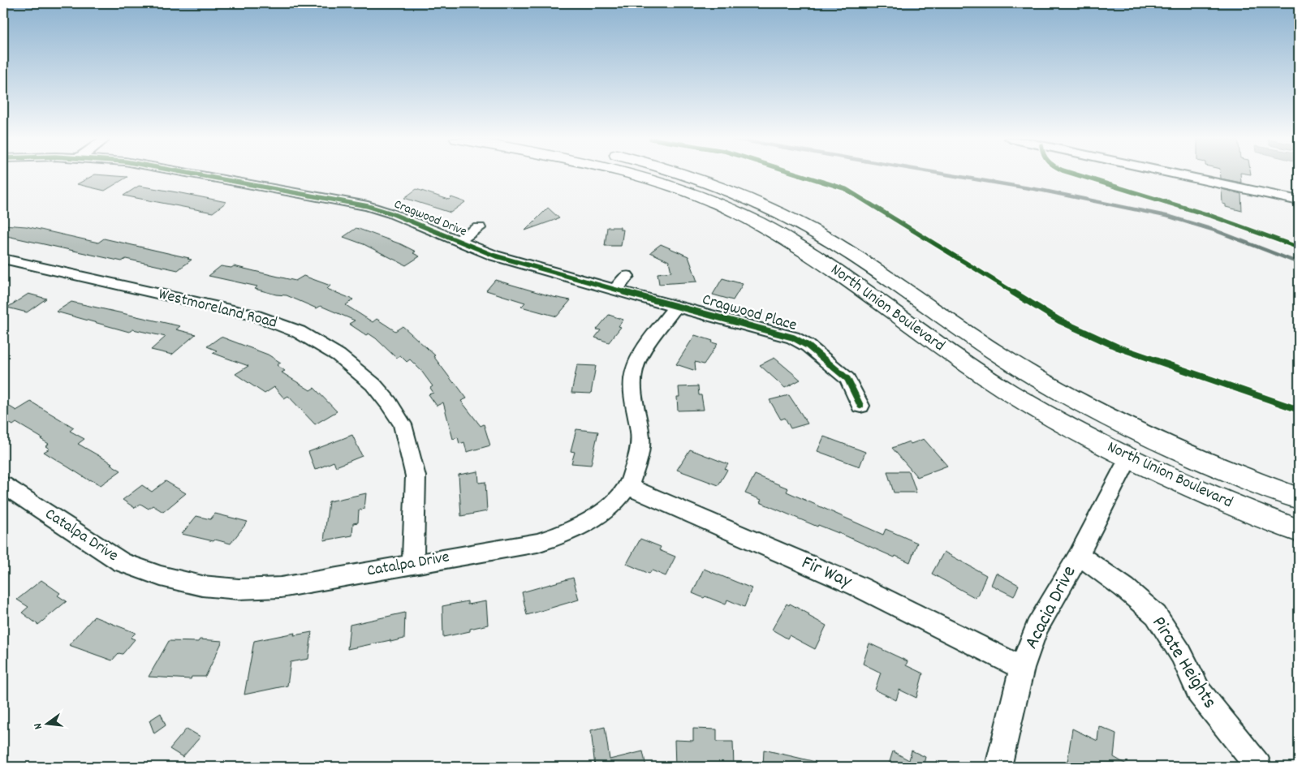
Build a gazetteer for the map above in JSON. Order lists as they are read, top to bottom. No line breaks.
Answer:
{"streets":{"main road":["North Union Boulevard"],"street":["Cragwood Drive","Westmoreland Road","Cragwood Place","Catalpa Drive","Fir Way","Acacia Drive","Pirate Heights"]},"crossings":[["Cragwood Drive","Cragwood Place"],["Cragwood Drive","Catalpa Drive"],["North Union Boulevard","Acacia Drive"],["Westmoreland Road","Catalpa Drive"],["Cragwood Place","Catalpa Drive"],["Catalpa Drive","Fir Way"],["Fir Way","Acacia Drive"],["Acacia Drive","Pirate Heights"]],"north":"left"}
